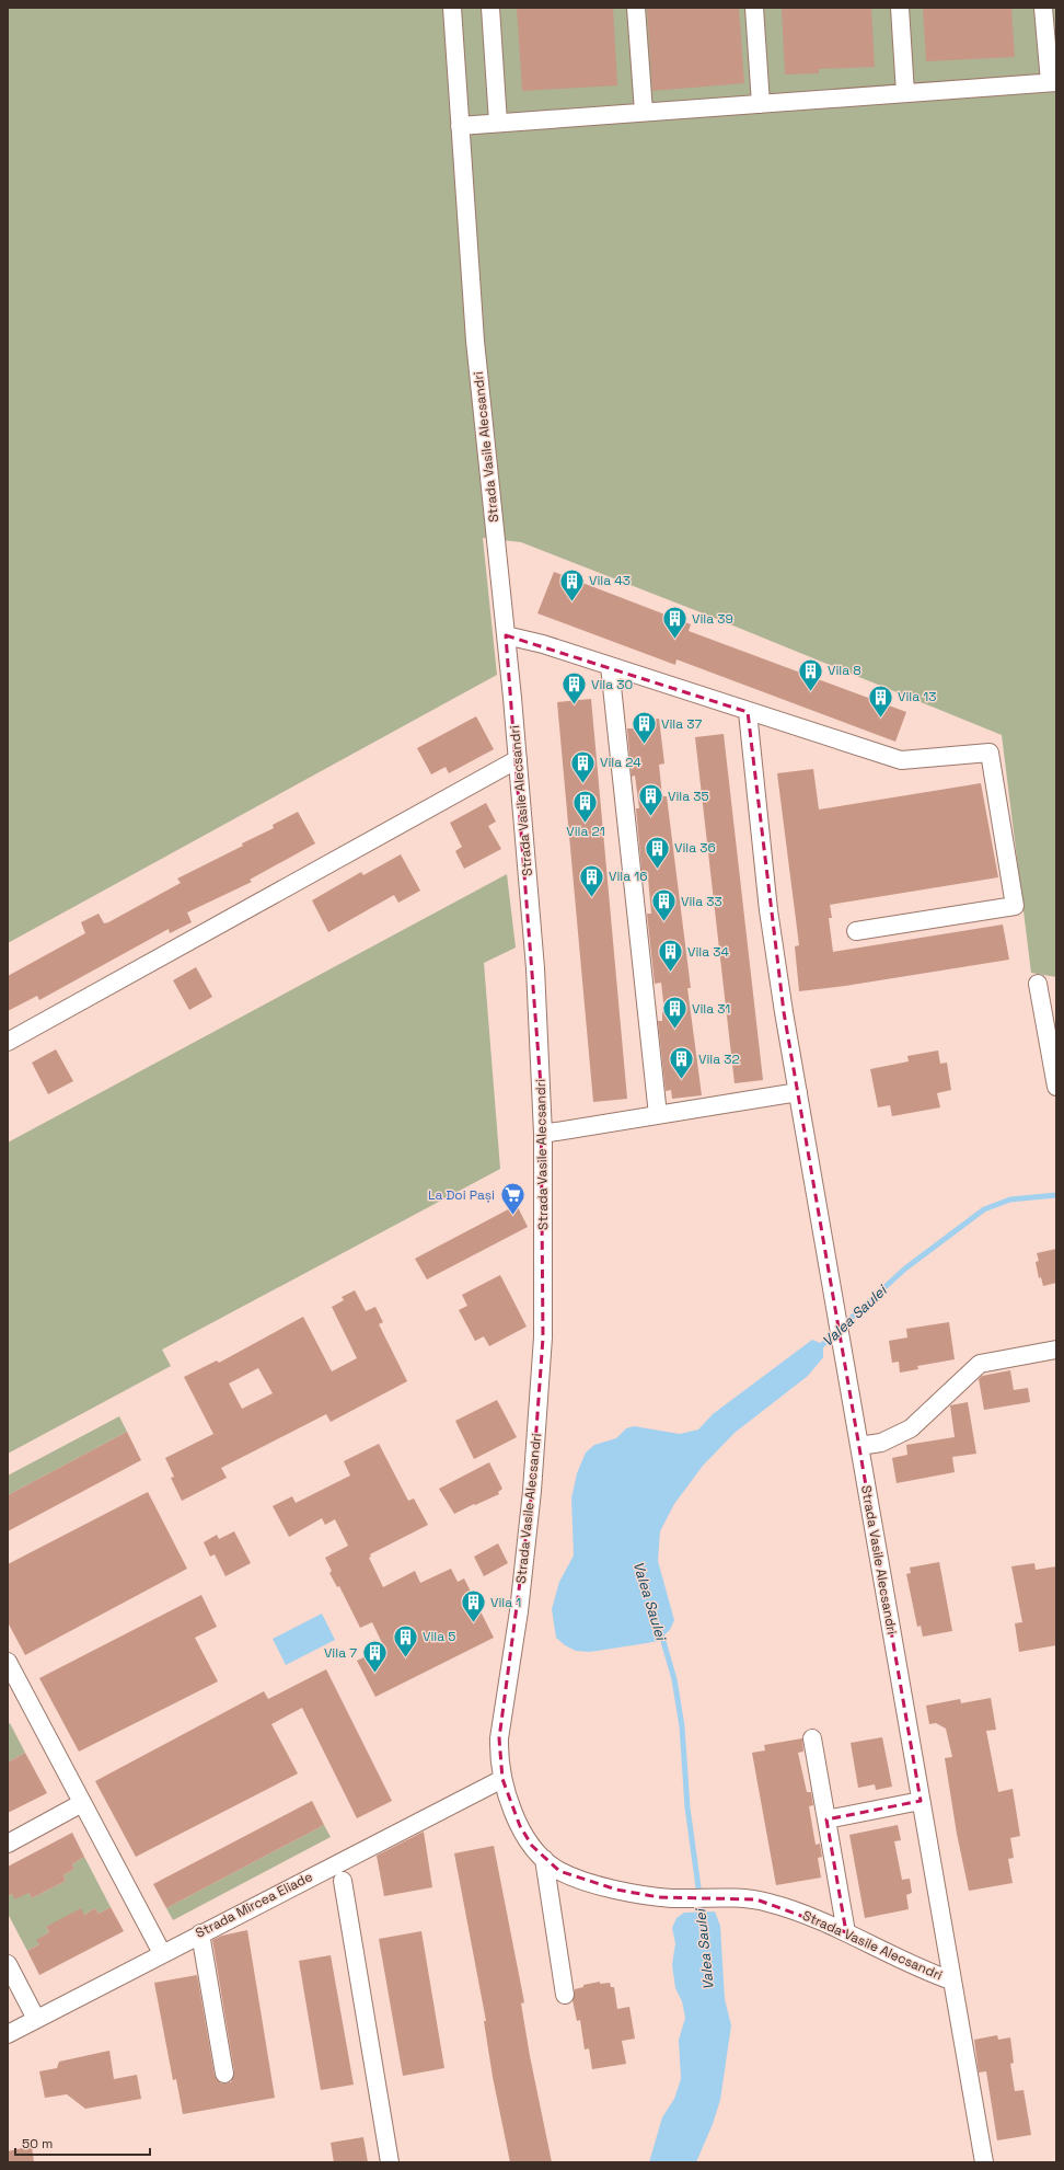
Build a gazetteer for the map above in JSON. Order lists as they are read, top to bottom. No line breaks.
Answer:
{"streets":{"street":["Strada Vasile Alecsandri","Strada Mircea Eliade"]},"crossings":[["Strada Vasile Alecsandri","Strada Mircea Eliade"]],"water":["Valea Saulei"],"places":{"building":["Vila 43","Vila 39","Vila 8","Vila 30","Vila 13","Vila 37","Vila 24","Vila 35","Vila 21","Vila 36","Vila 16","Vila 33","Vila 34","Vila 31","Vila 32","Vila 1","Vila 5","Vila 7"],"supermarket":["La Doi Pași"]},"scale_bar":"50 m"}
